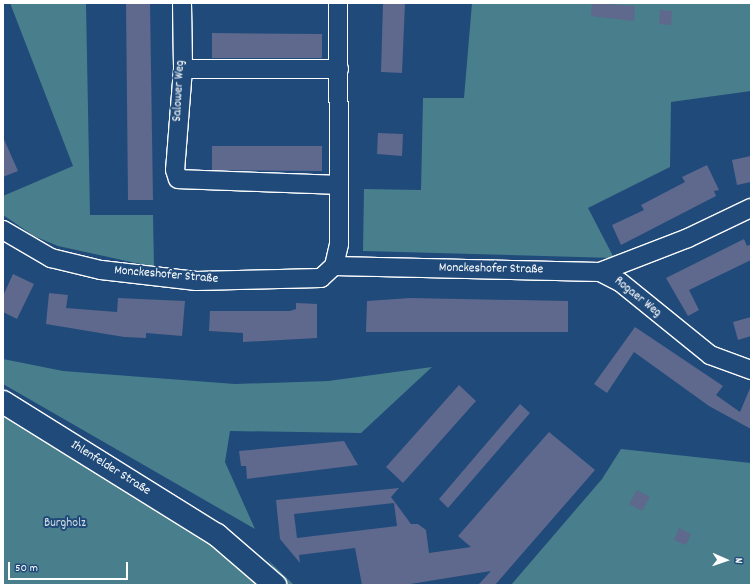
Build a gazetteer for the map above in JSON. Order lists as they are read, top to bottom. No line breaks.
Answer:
{"streets":{"main road":["Ihlenfelder Straße"],"street":["Salower Weg","Monckeshofer Straße","Rogaer Weg"]},"crossings":[["Monckeshofer Straße","Rogaer Weg"]],"parks":["Burgholz"],"scale_bar":"50 m","north":"right"}
